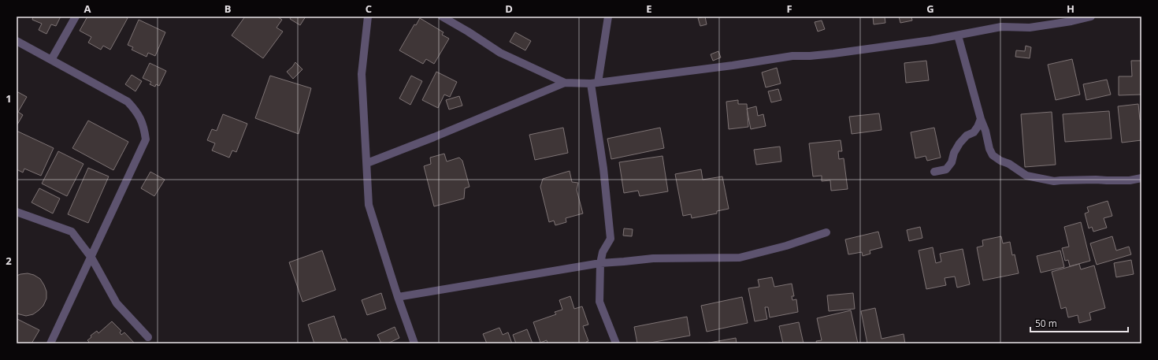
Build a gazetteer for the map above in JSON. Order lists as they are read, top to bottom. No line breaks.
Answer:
{"scale_bar":"50 m","grid":{"columns":["A","B","C","D","E","F","G","H"],"rows":["1","2"]}}
